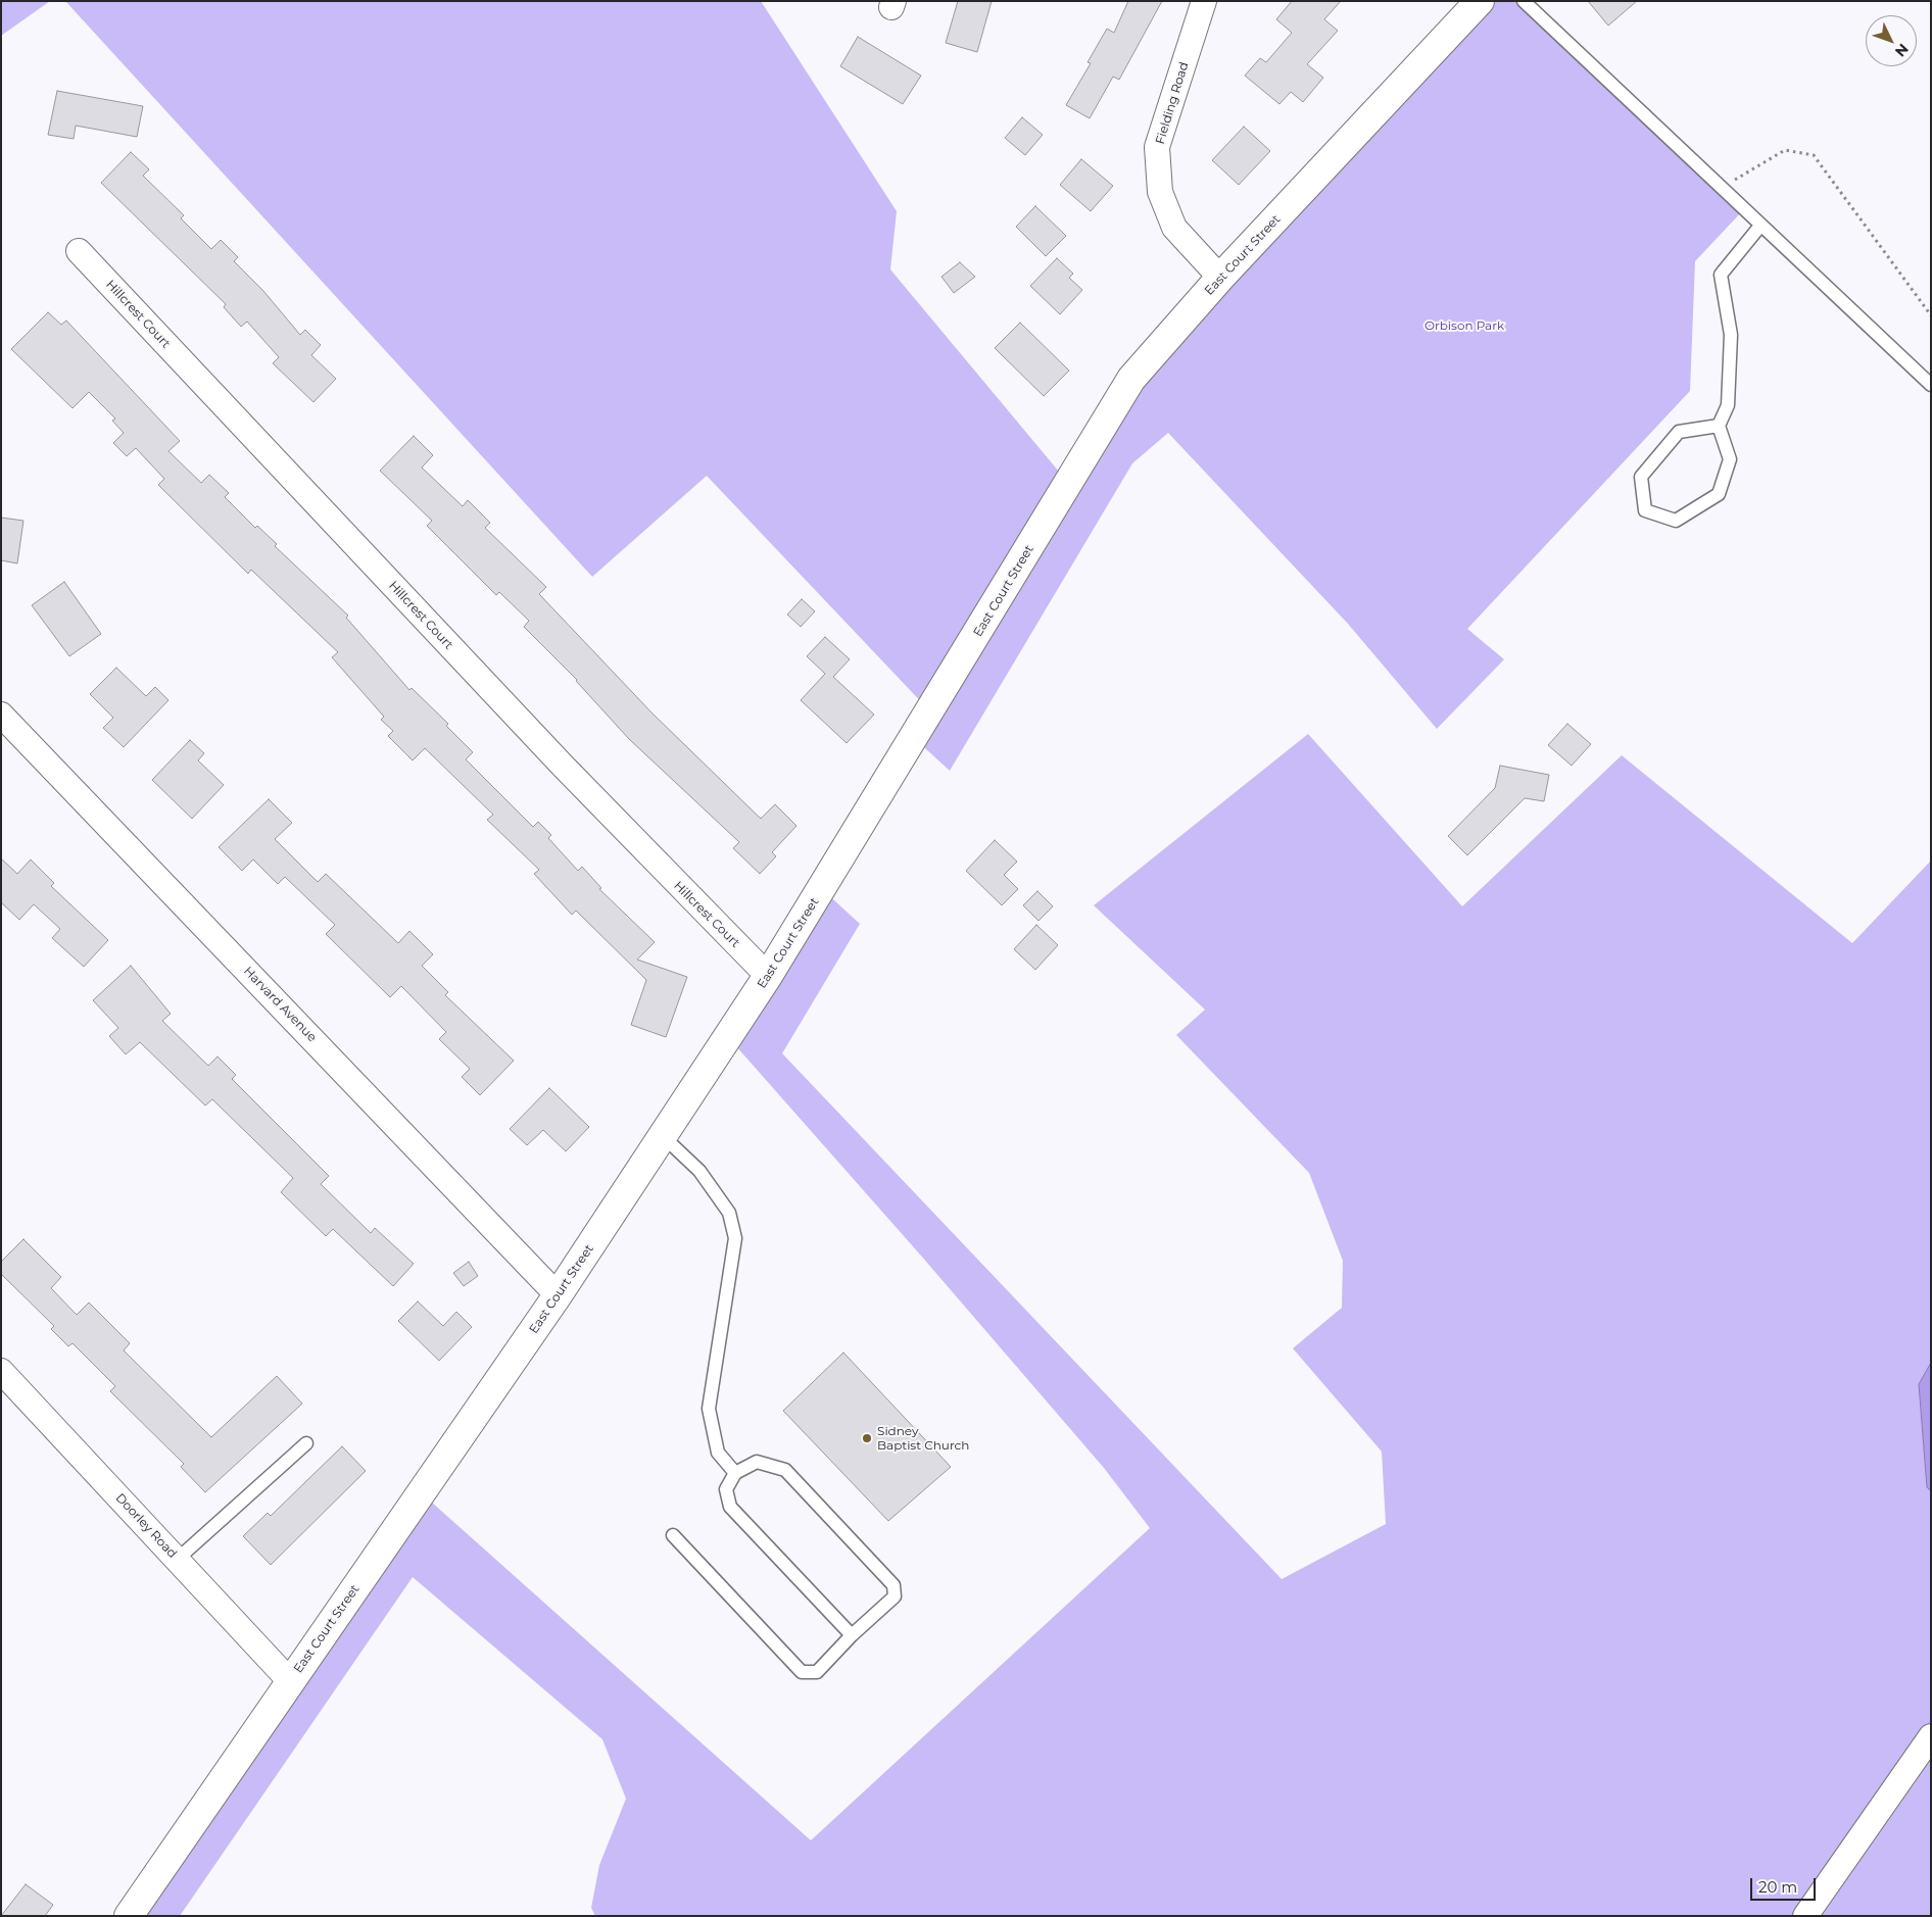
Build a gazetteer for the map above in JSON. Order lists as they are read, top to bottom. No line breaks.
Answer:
{"streets":{"main road":["East Court Street"],"street":["Fielding Road","Hillcrest Court","Harvard Avenue","Doorley Road"]},"crossings":[["Fielding Road","East Court Street"],["East Court Street","Hillcrest Court"],["East Court Street","Harvard Avenue"],["East Court Street","Doorley Road"]],"parks":["Orbison Park"],"places":["Sidney Baptist Church"],"scale_bar":"20 m","north":"bottom right"}
